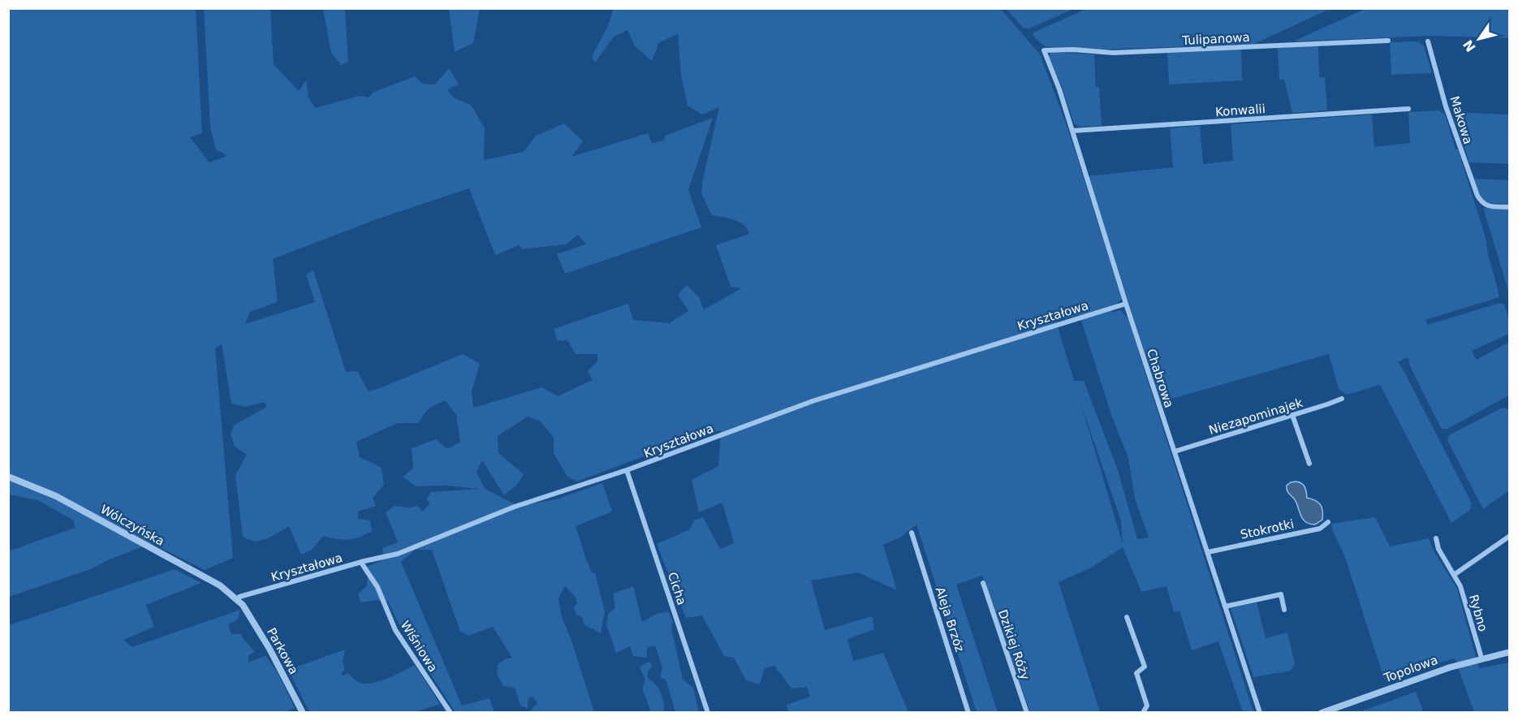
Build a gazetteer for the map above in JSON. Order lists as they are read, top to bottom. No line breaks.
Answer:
{"streets":{"street":["Tulipanowa","Konwalii","Makowa","Kryształowa","Chabrowa","Niezapominajek","Wólczyńska","Stokrotki","Cicha","Rybno","Aleja Brzóz","Dzikiej Róży","Wiśniowa","Parkowa","Topolowa"]},"crossings":[["Tulipanowa","Chabrowa"],["Konwalii","Chabrowa"],["Kryształowa","Chabrowa"],["Kryształowa","Wólczyńska"],["Kryształowa","Cicha"],["Kryształowa","Wiśniowa"],["Kryształowa","Parkowa"],["Chabrowa","Niezapominajek"],["Chabrowa","Stokrotki"],["Wólczyńska","Parkowa"],["Rybno","Topolowa"]],"north":"bottom left"}
